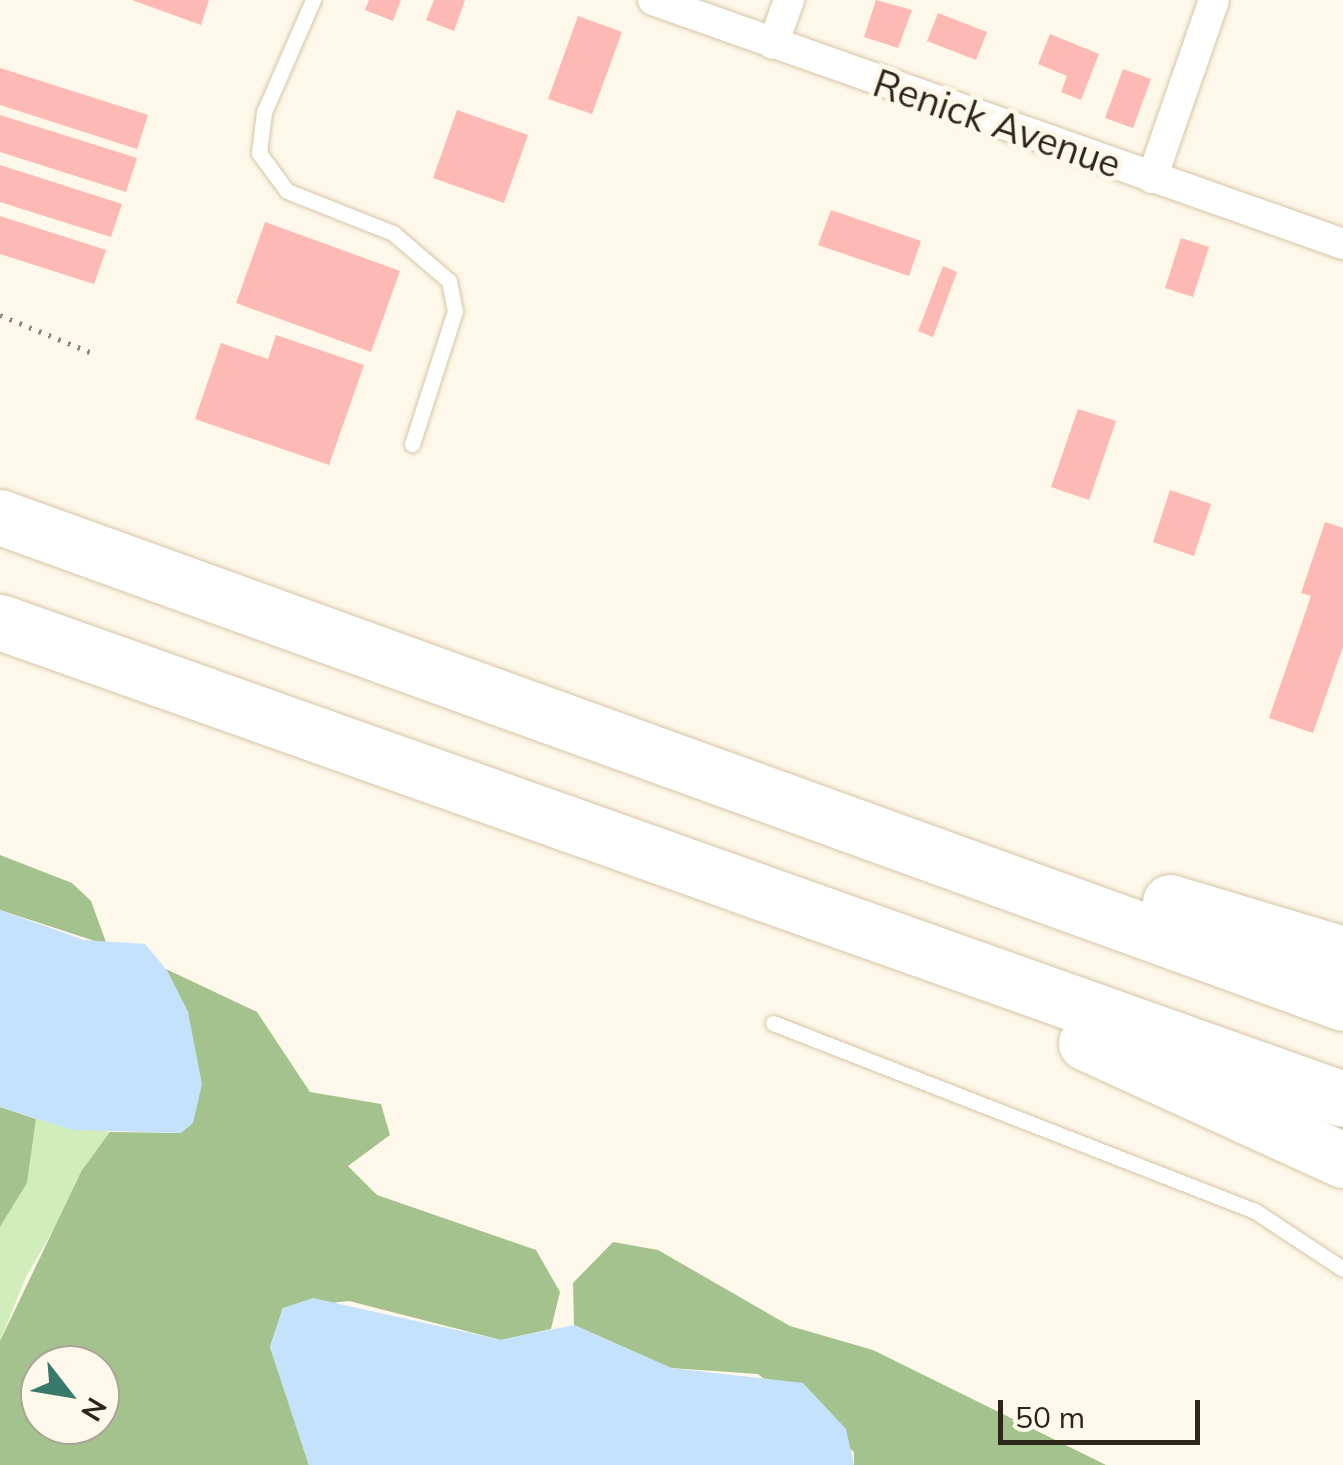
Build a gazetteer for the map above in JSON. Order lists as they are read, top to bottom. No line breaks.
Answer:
{"streets":{"street":["Renick Avenue"]},"scale_bar":"50 m","north":"bottom right"}
